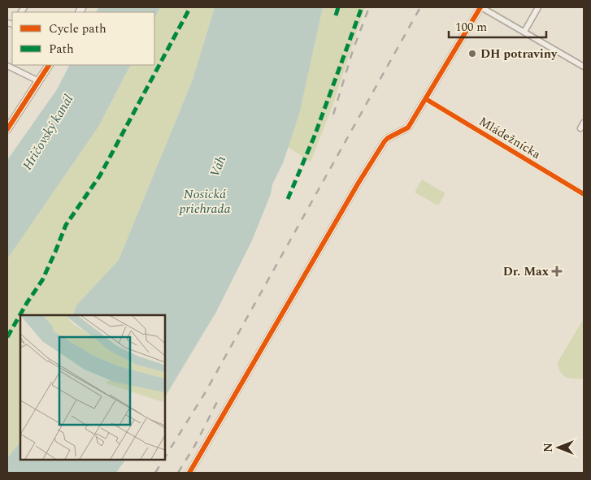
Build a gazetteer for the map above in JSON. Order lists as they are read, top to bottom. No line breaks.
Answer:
{"streets":{"street":["Mládežnícka"]},"water":["Hričovský kanál","Váh","Nosická priehrada"],"places":{"other":["DH potraviny"],"health":["Dr. Max"]},"legend":["Cycle path","Path"],"scale_bar":"100 m","north":"left"}
